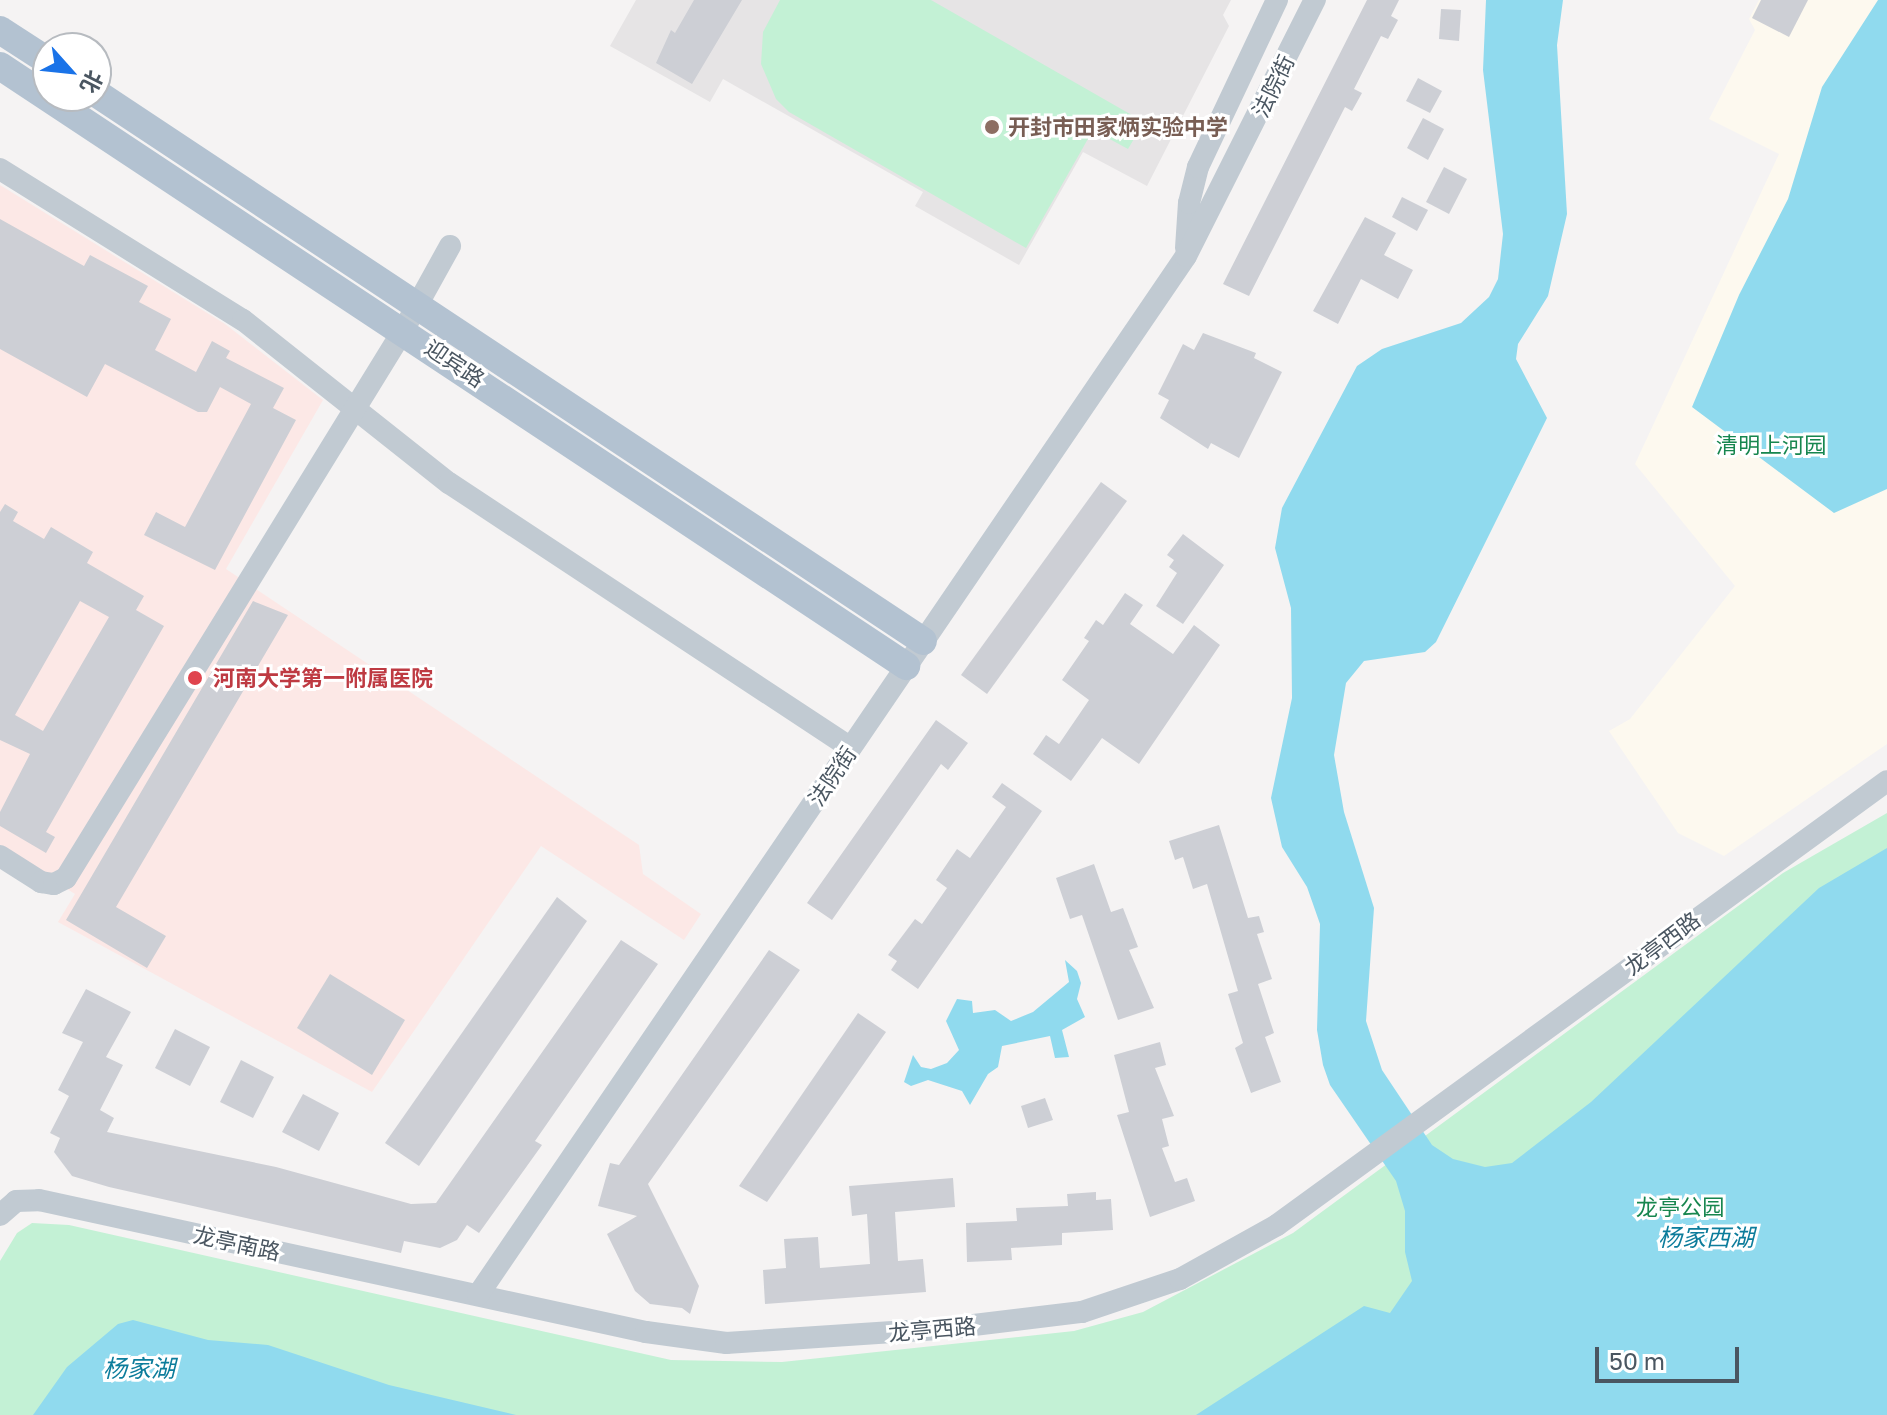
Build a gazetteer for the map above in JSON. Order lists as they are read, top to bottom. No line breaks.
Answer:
{"streets":{"main road":["迎宾路"],"street":["法院街","龙亭西路","龙亭南路"]},"crossings":[["法院街","迎宾路"],["法院街","龙亭西路"],["法院街","龙亭南路"],["龙亭西路","龙亭南路"]],"water":["杨家西湖","杨家湖"],"parks":["清明上河园","龙亭公园"],"places":["开封市田家炳实验中学","河南大学第一附属医院"],"scale_bar":"50 m","north":"bottom right"}
